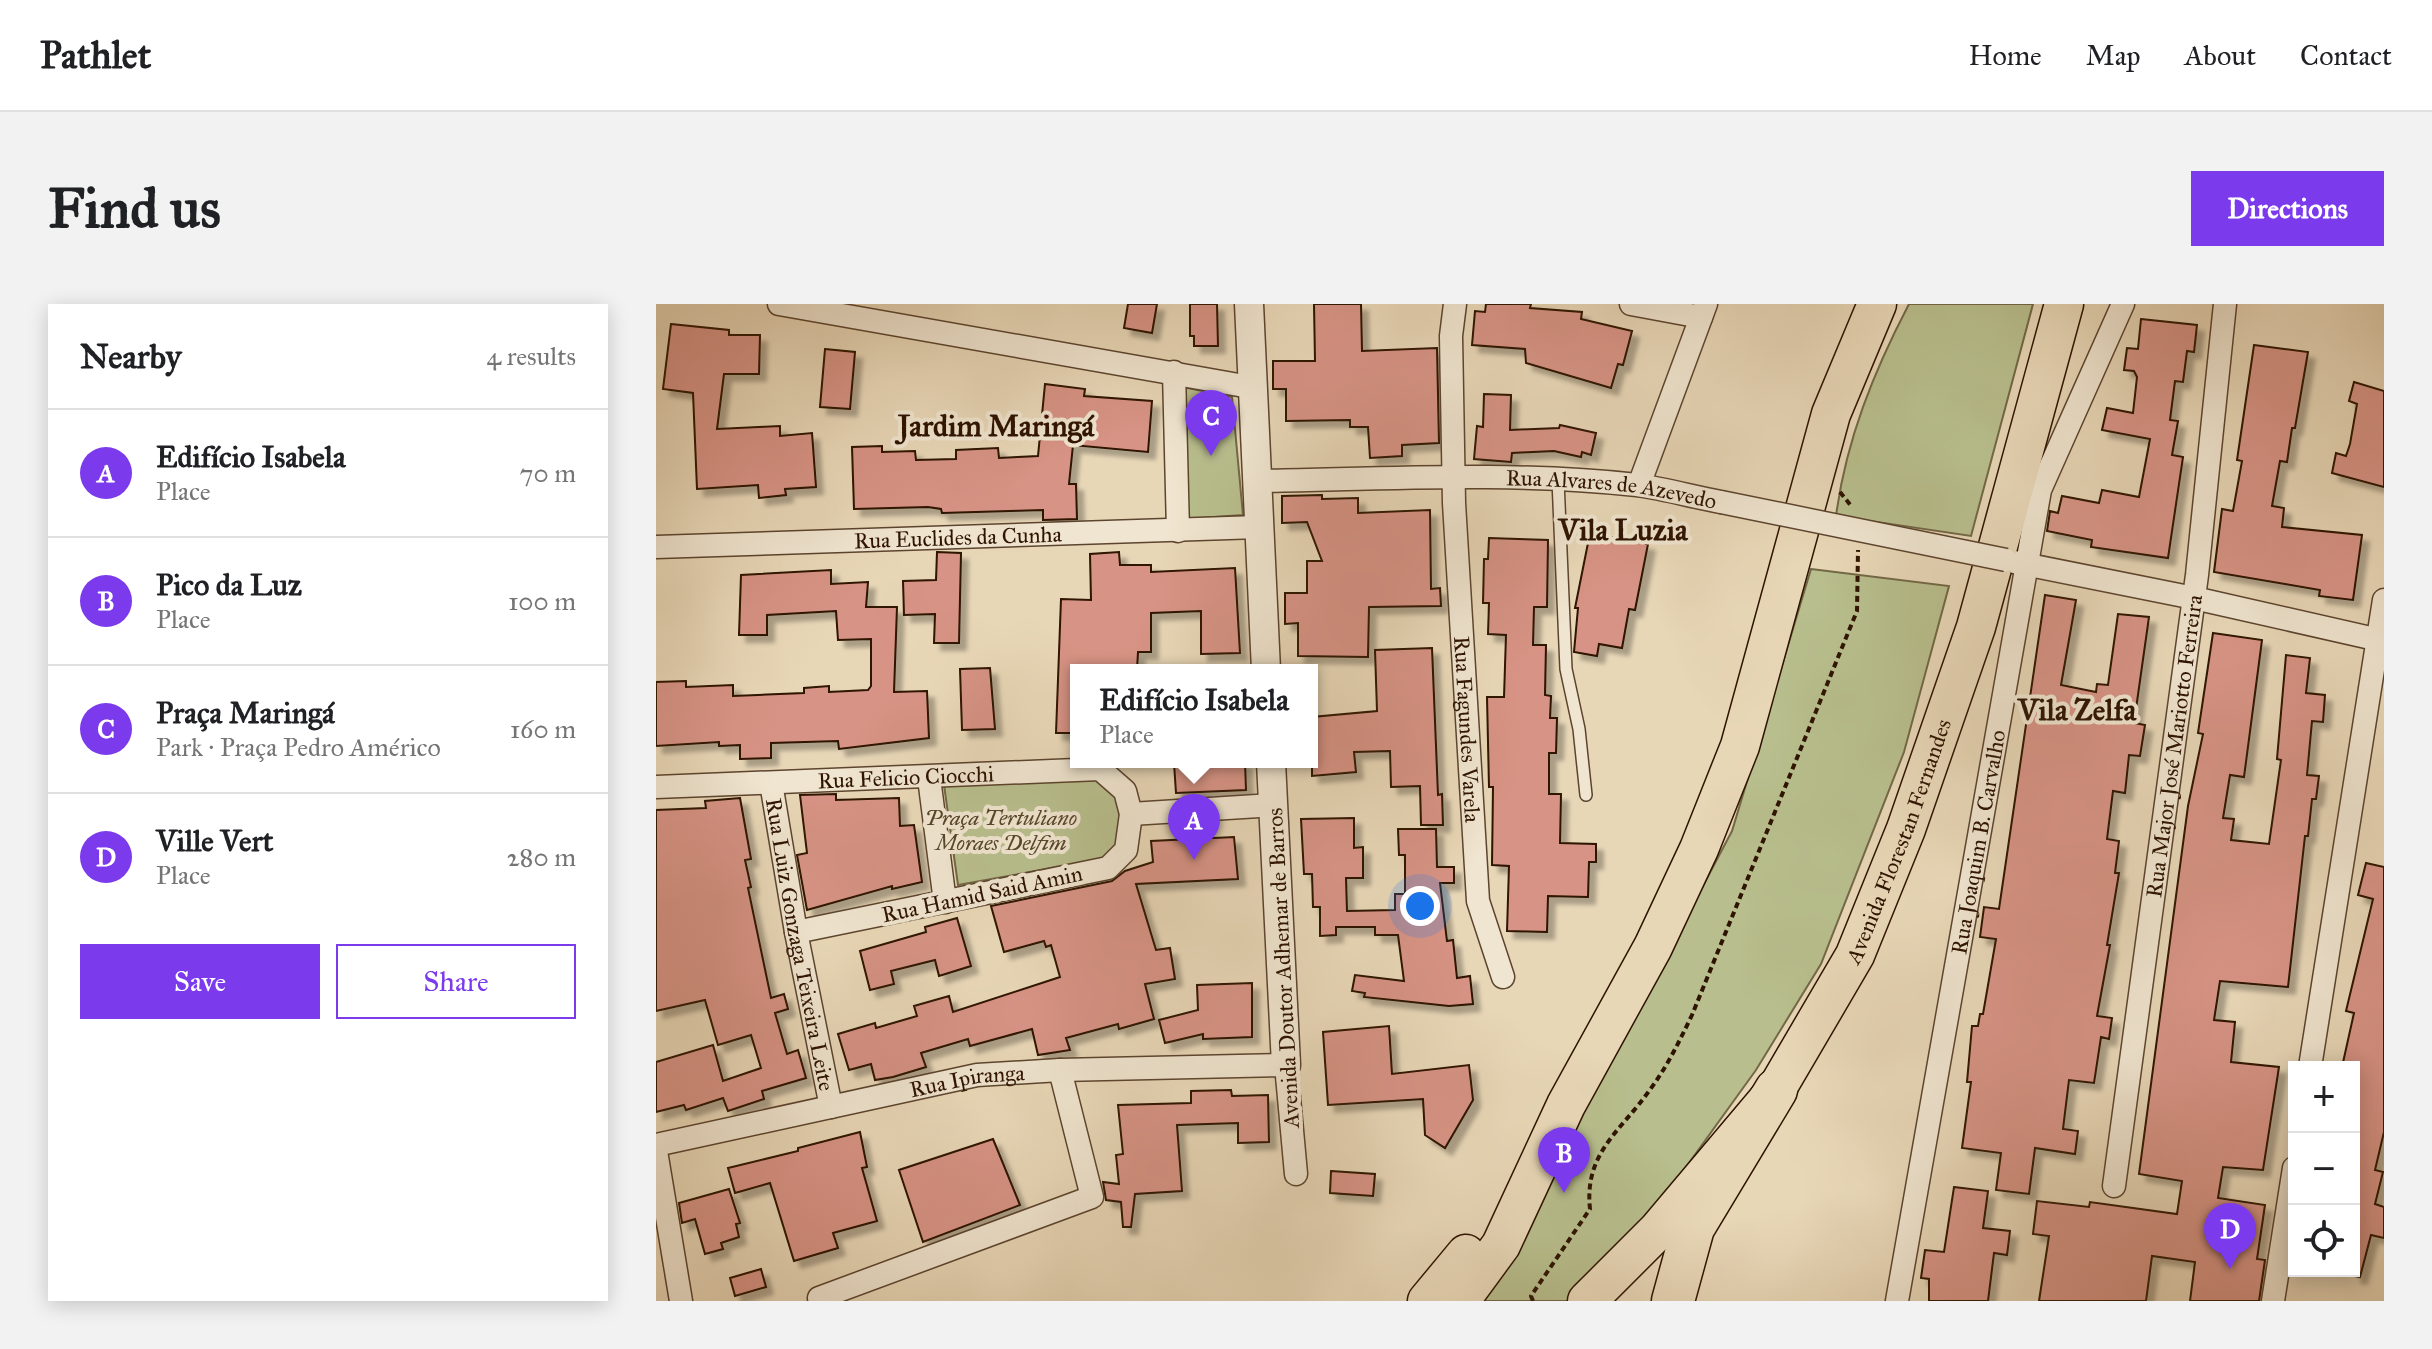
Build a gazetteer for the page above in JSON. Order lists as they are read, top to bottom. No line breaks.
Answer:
{"streets":{"highway":["Avenida Florestan Fernandes"],"street":["Rua Alvares de Azevedo","Rua Euclides da Cunha","Rua Fagundes Varela","Rua Major José Mariotto Ferreira","Rua Felicio Ciocchi","Rua Joaquim B. Carvalho","Rua Hamid Said Amin","Rua Luiz Gonzaga Teixeira Leite","Avenida Doutor Adhemar de Barros","Rua Ipiranga"]},"crossings":[["Rua Alvares de Azevedo","Rua Fagundes Varela"],["Rua Alvares de Azevedo","Rua Major José Mariotto Ferreira"],["Rua Alvares de Azevedo","Rua Joaquim B. Carvalho"],["Rua Felicio Ciocchi","Rua Hamid Said Amin"],["Rua Felicio Ciocchi","Rua Luiz Gonzaga Teixeira Leite"],["Rua Hamid Said Amin","Rua Luiz Gonzaga Teixeira Leite"],["Rua Luiz Gonzaga Teixeira Leite","Rua Ipiranga"],["Avenida Doutor Adhemar de Barros","Rua Ipiranga"]],"districts":["Jardim Maringá","Vila Luzia","Vila Zelfa"],"parks":["Praça Tertuliano Moraes Delfim"],"page":{"header":"Pathlet","nav":["Home","Map","About","Contact"],"buttons":["Directions",["Save","Share"]],"title":"Find us","heading":["Nearby","4 results"],"pins":["C","A","B","D"],"list":[{"mark":"A","name":"Edifício Isabela","note":"Place","value":"70 m"},{"mark":"B","name":"Pico da Luz","note":"Place","value":"100 m"},{"mark":"C","name":"Praça Maringá","note":"Park · Praça Pedro Américo","value":"160 m"},{"mark":"D","name":"Ville Vert","note":"Place","value":"280 m"}],"popup":["Edifício Isabela","Place"],"map_buttons":["+","−"]}}
